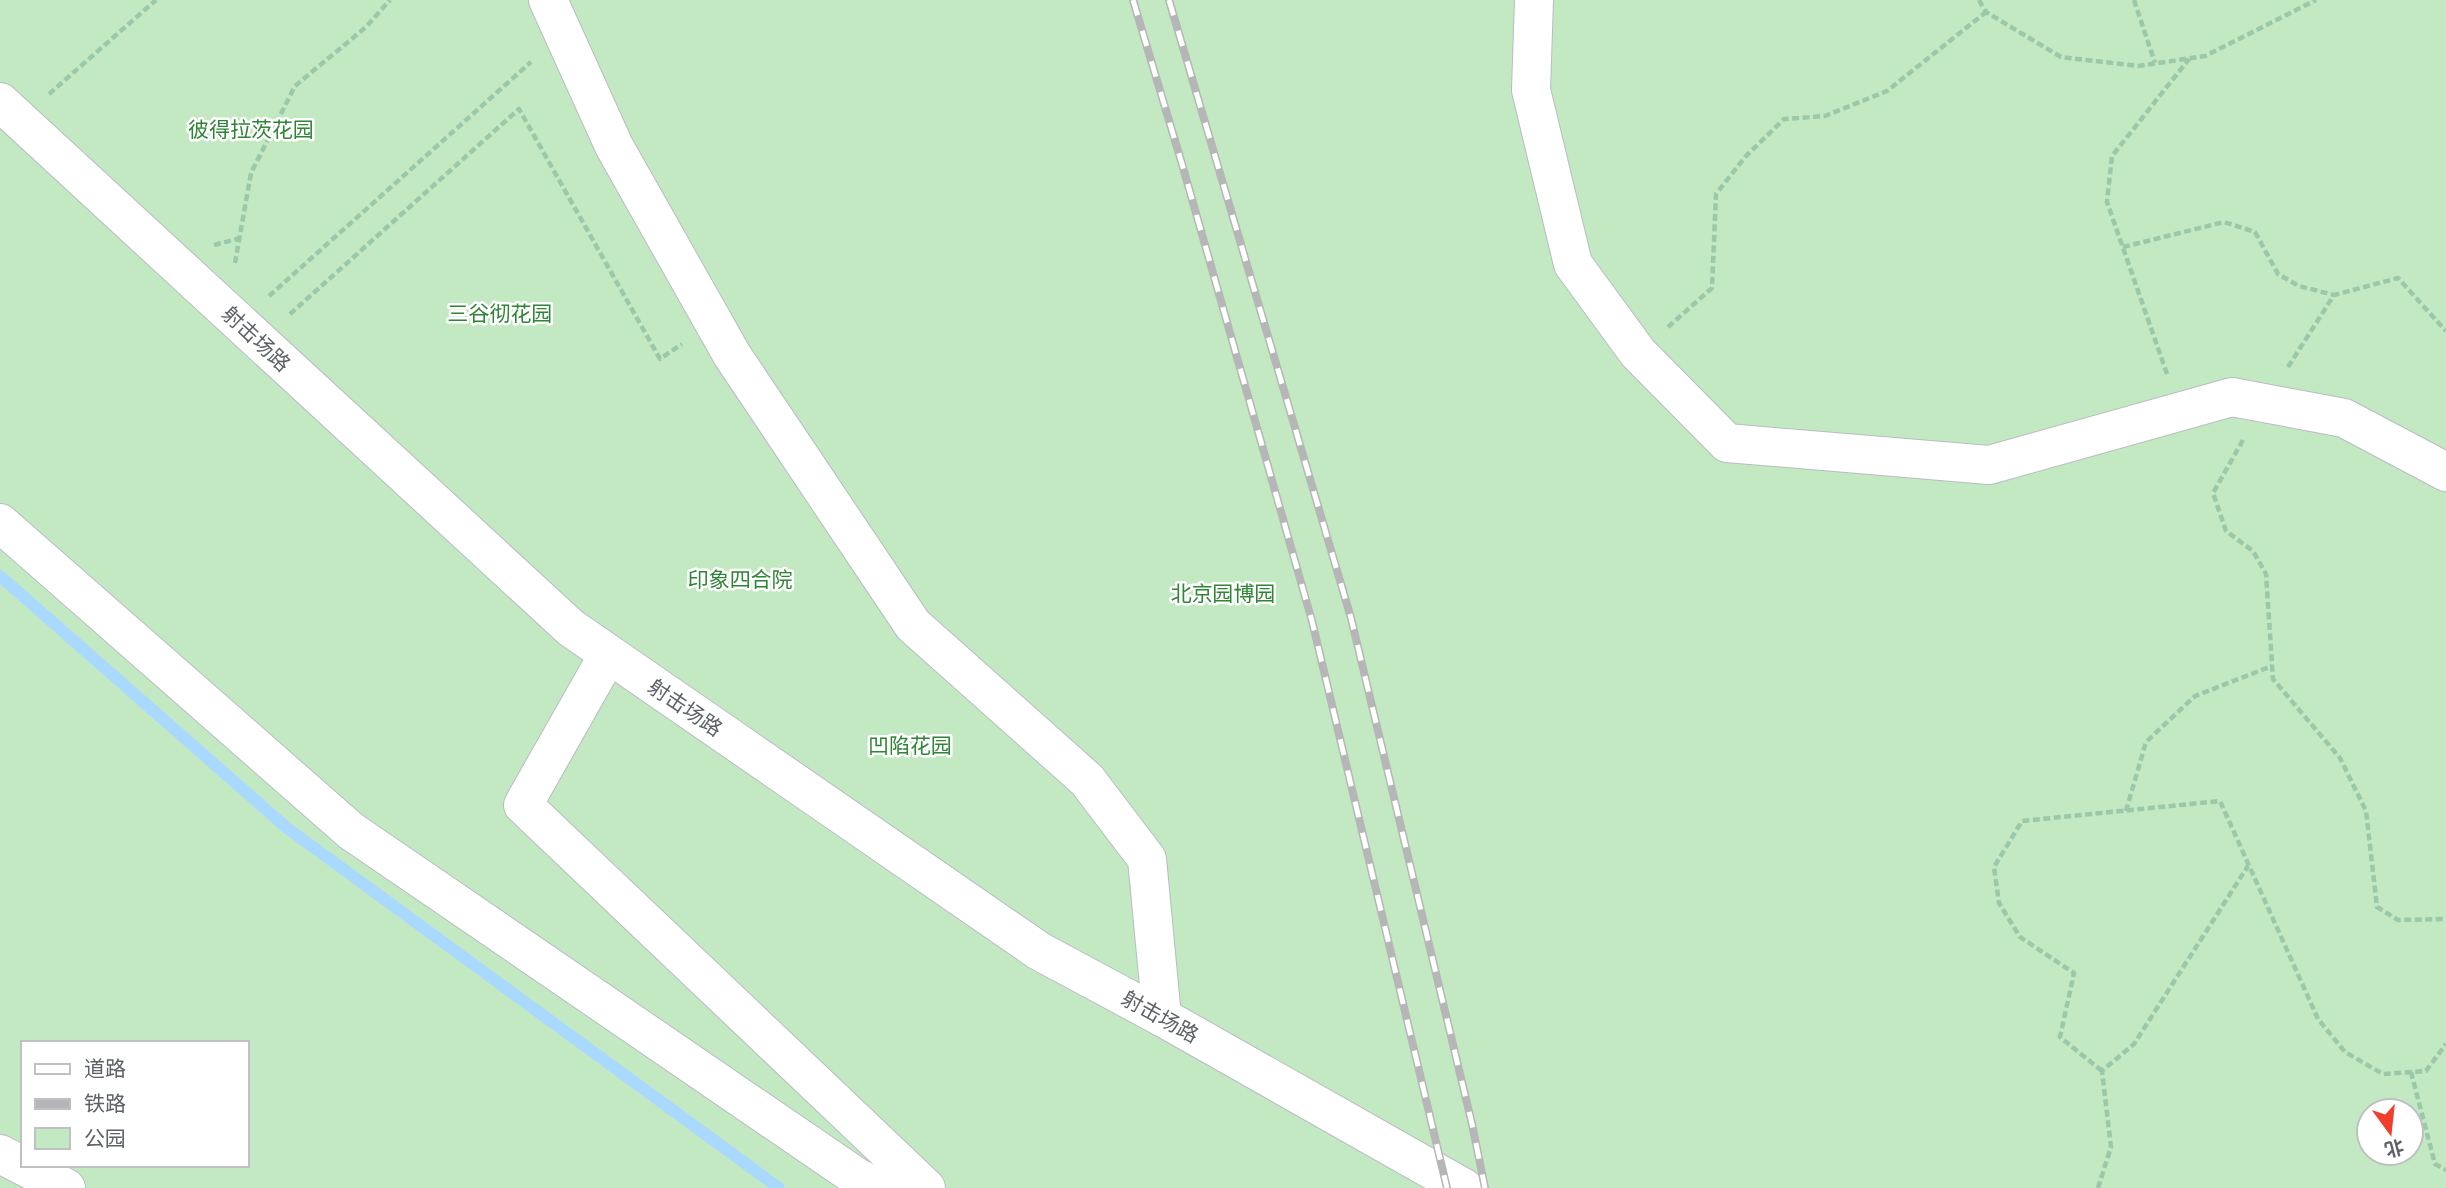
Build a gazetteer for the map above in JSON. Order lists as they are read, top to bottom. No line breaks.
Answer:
{"streets":{"street":["射击场路"]},"parks":["彼得拉茨花园","三谷彻花园","印象四合院","北京园博园","凹陷花园"],"legend":["道路","铁路","公园"],"north":"bottom"}
